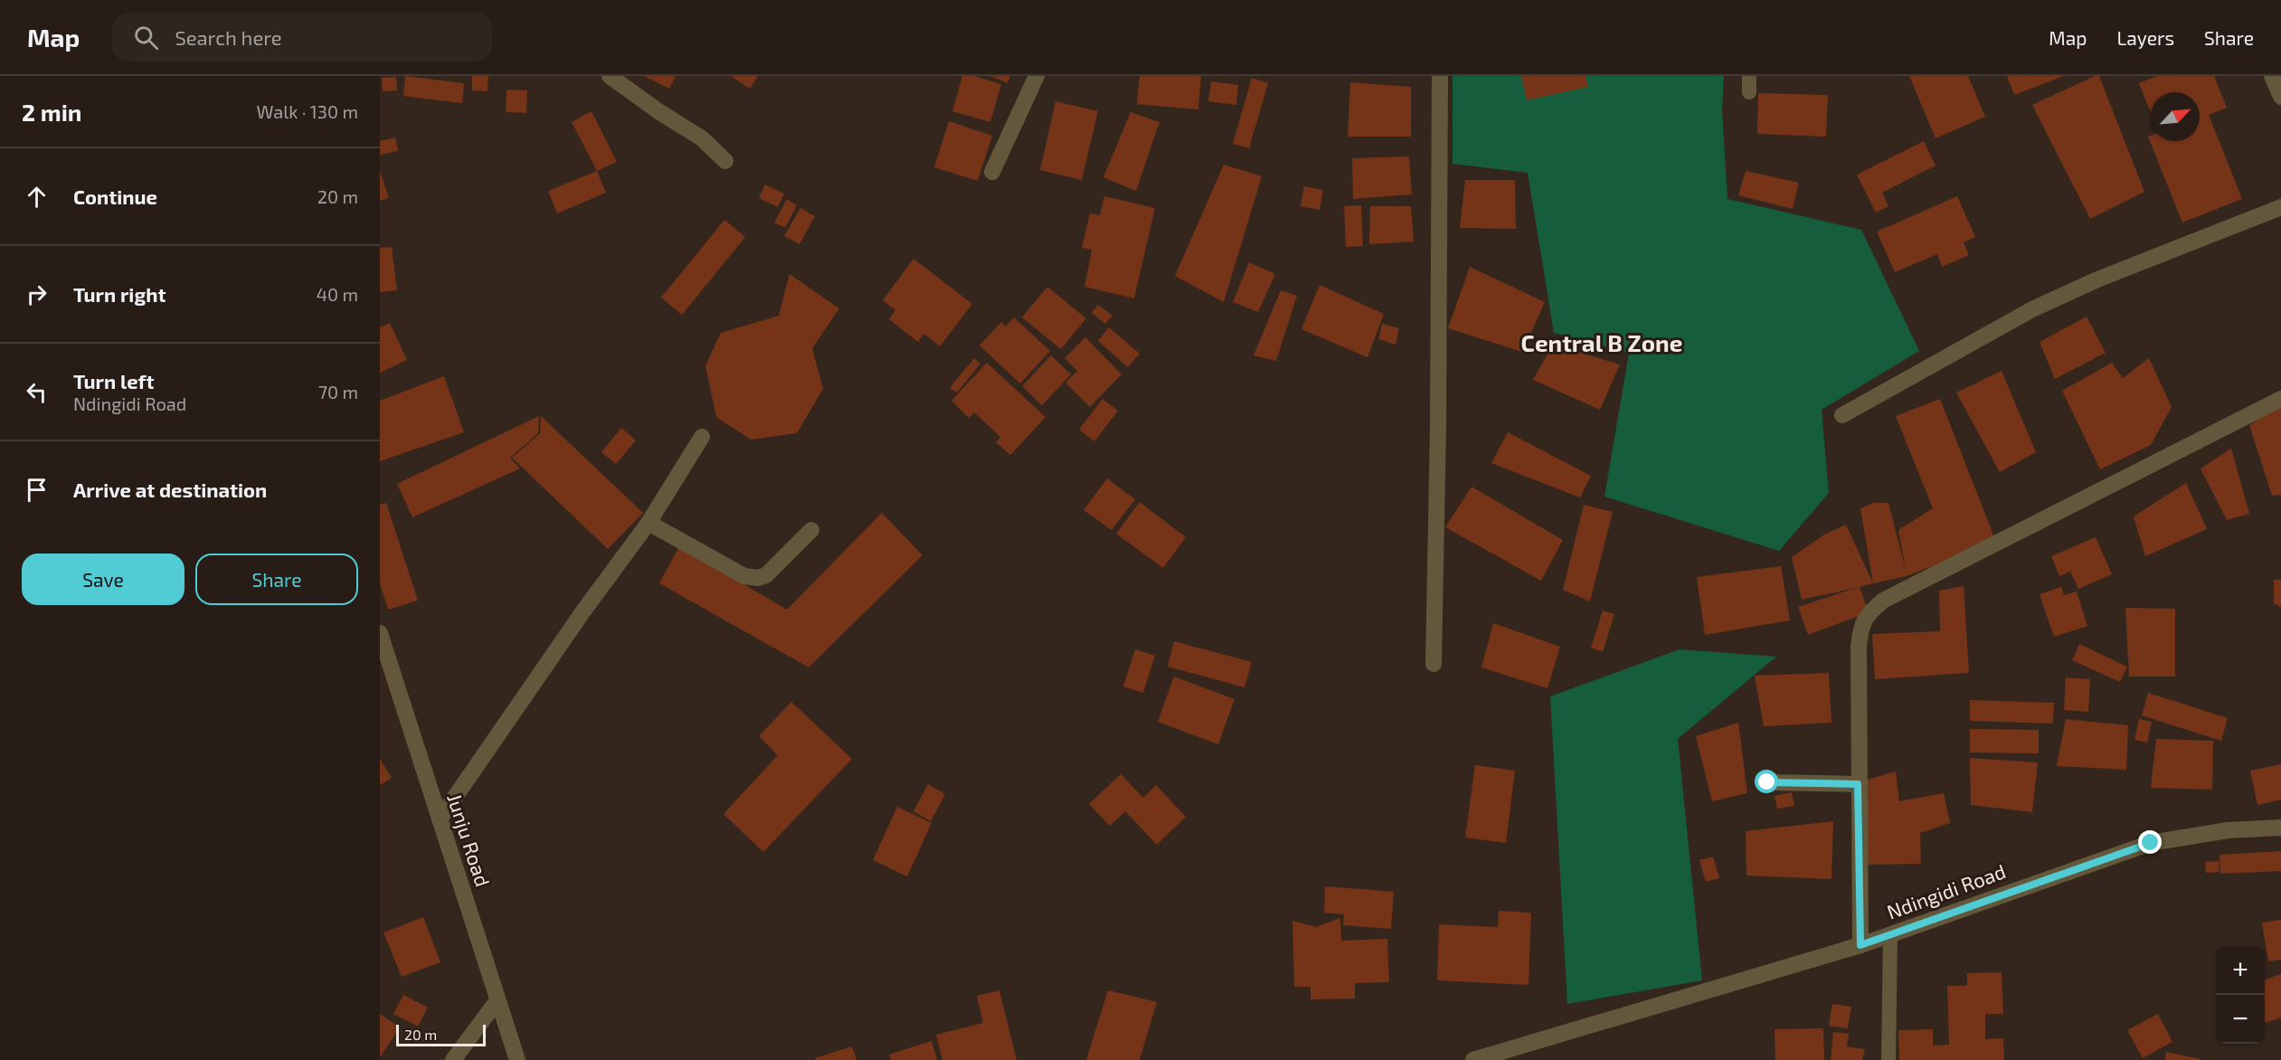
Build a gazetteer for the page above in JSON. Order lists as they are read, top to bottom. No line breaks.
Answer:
{"streets":{"street":["Junju Road","Ndingidi Road"]},"districts":["Central B Zone"],"scale_bar":"20 m","north":"top right","page":{"header":"Map","search":"Search here","nav":["Map","Layers","Share"],"heading":["2 min","Walk · 130 m"],"list":[["Continue","20 m"],["Turn right","40 m"],["Turn left","Ndingidi Road","70 m"],"Arrive at destination"],"buttons":["Save","Share"],"map_buttons":["+","−"],"scale":"20 m"}}
